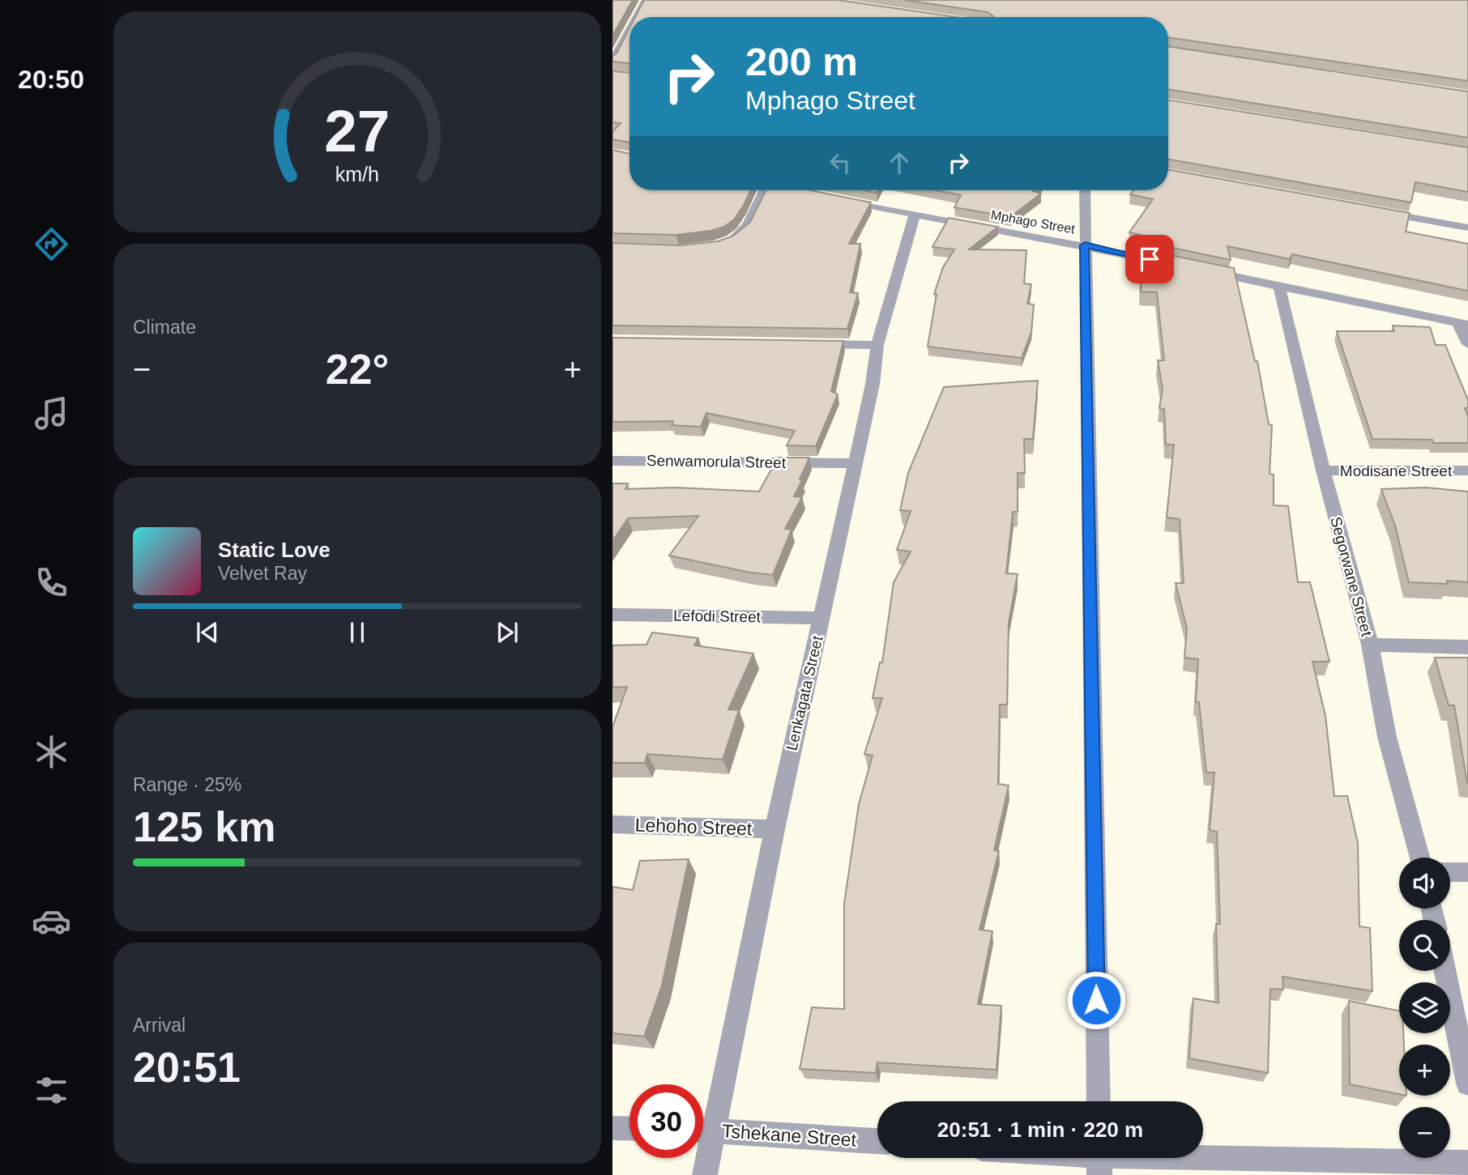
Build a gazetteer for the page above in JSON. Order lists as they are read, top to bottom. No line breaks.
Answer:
{"streets":{"street":["Mphago Street","Senwamorula Street","Modisane Street","Segorwane Street","Lefodi Street","Lenkagata Street","Lehoho Street","Tshekane Street"]},"crossings":[["Mphago Street","Lenkagata Street"],["Senwamorula Street","Lenkagata Street"],["Modisane Street","Segorwane Street"],["Lefodi Street","Lenkagata Street"],["Lenkagata Street","Lehoho Street"]],"page":{"tabs":"20:50","turn":["200 m","Mphago Street"],"tile":["Climate",["Range · 25%","125 km"],["Arrival","20:51"]],"heat":["−","22°","+"],"song":["Static Love","Velvet Ray"],"map_buttons":["+","−"],"limit":"30","trip":"20:51 · 1 min · 220 m","gauge":["27","km/h"]}}
